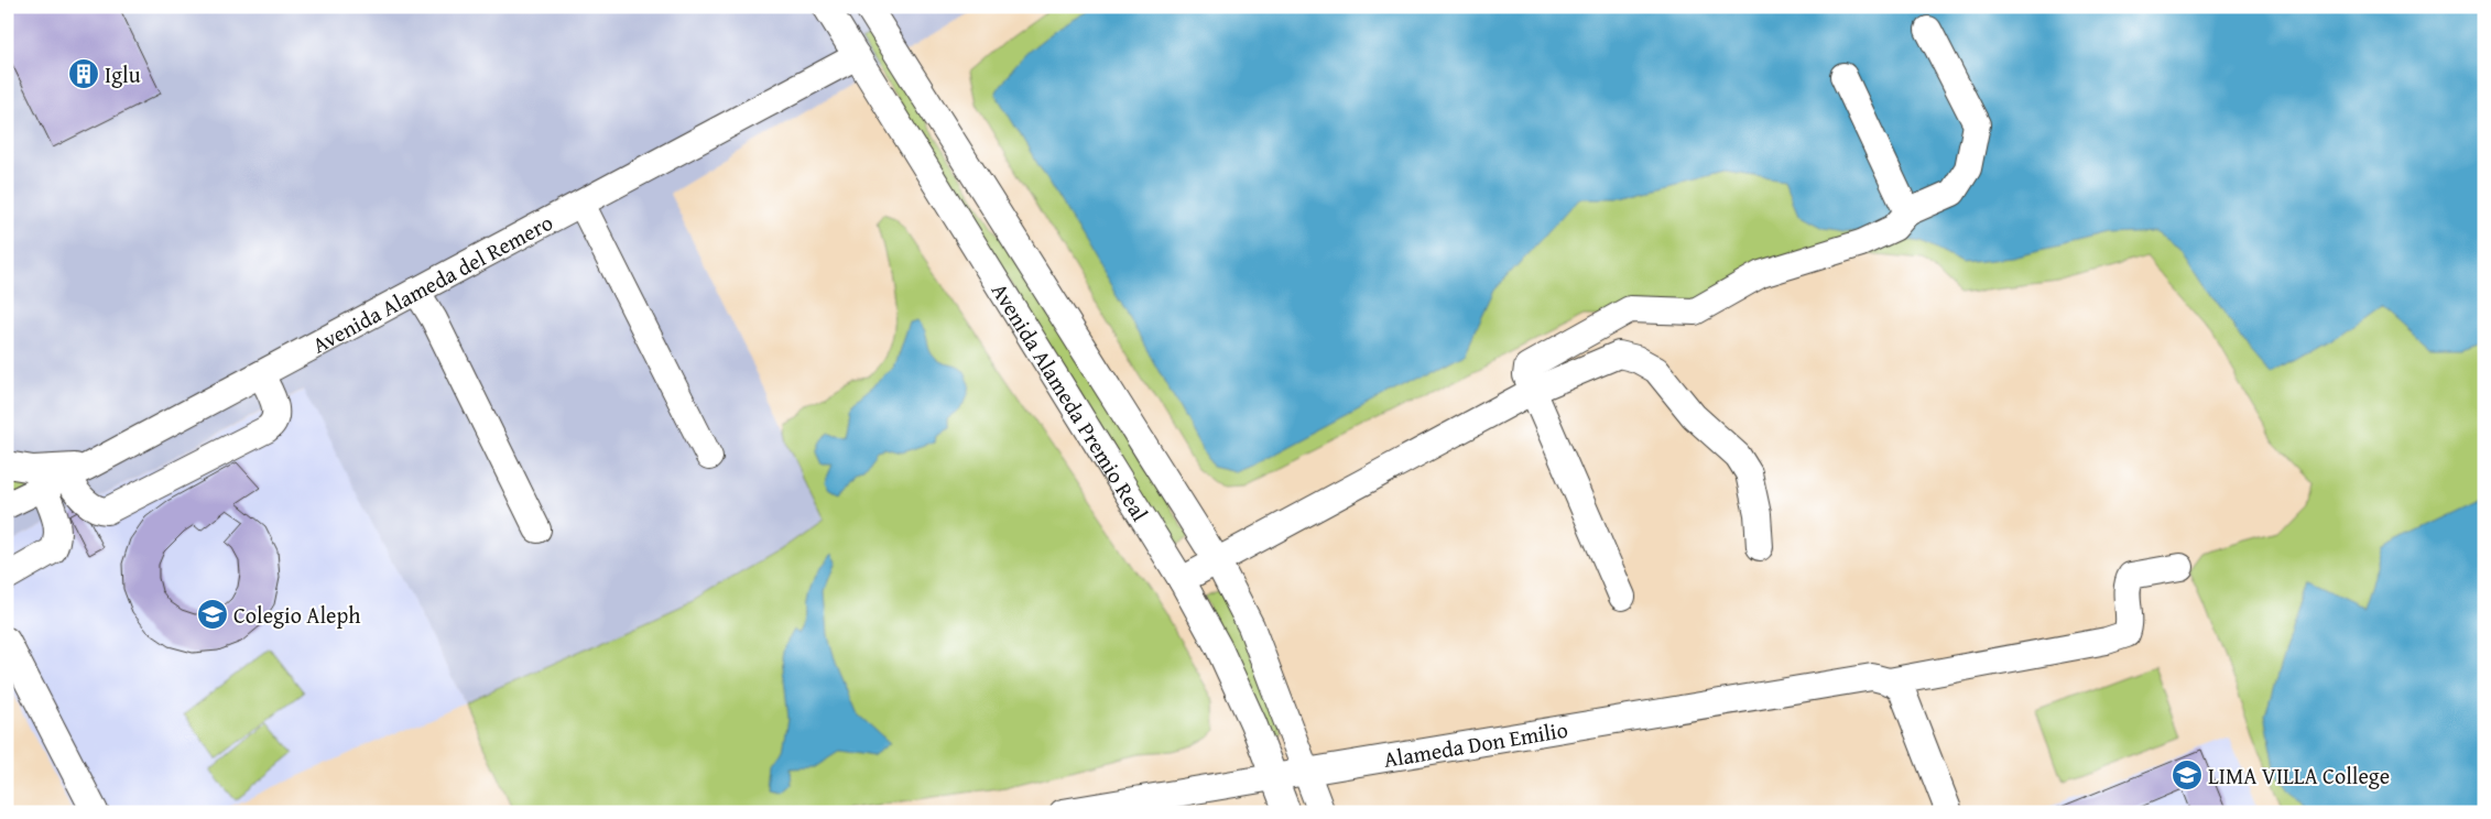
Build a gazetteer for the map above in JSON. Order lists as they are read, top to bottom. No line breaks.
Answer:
{"streets":{"street":["Avenida Alameda del Remero","Avenida Alameda Premio Real","Alameda Don Emilio"]},"crossings":[["Avenida Alameda del Remero","Avenida Alameda Premio Real"],["Avenida Alameda Premio Real","Alameda Don Emilio"]],"places":{"building":["Iglu"],"school or university":["Colegio Aleph","LIMA VILLA College"]}}
